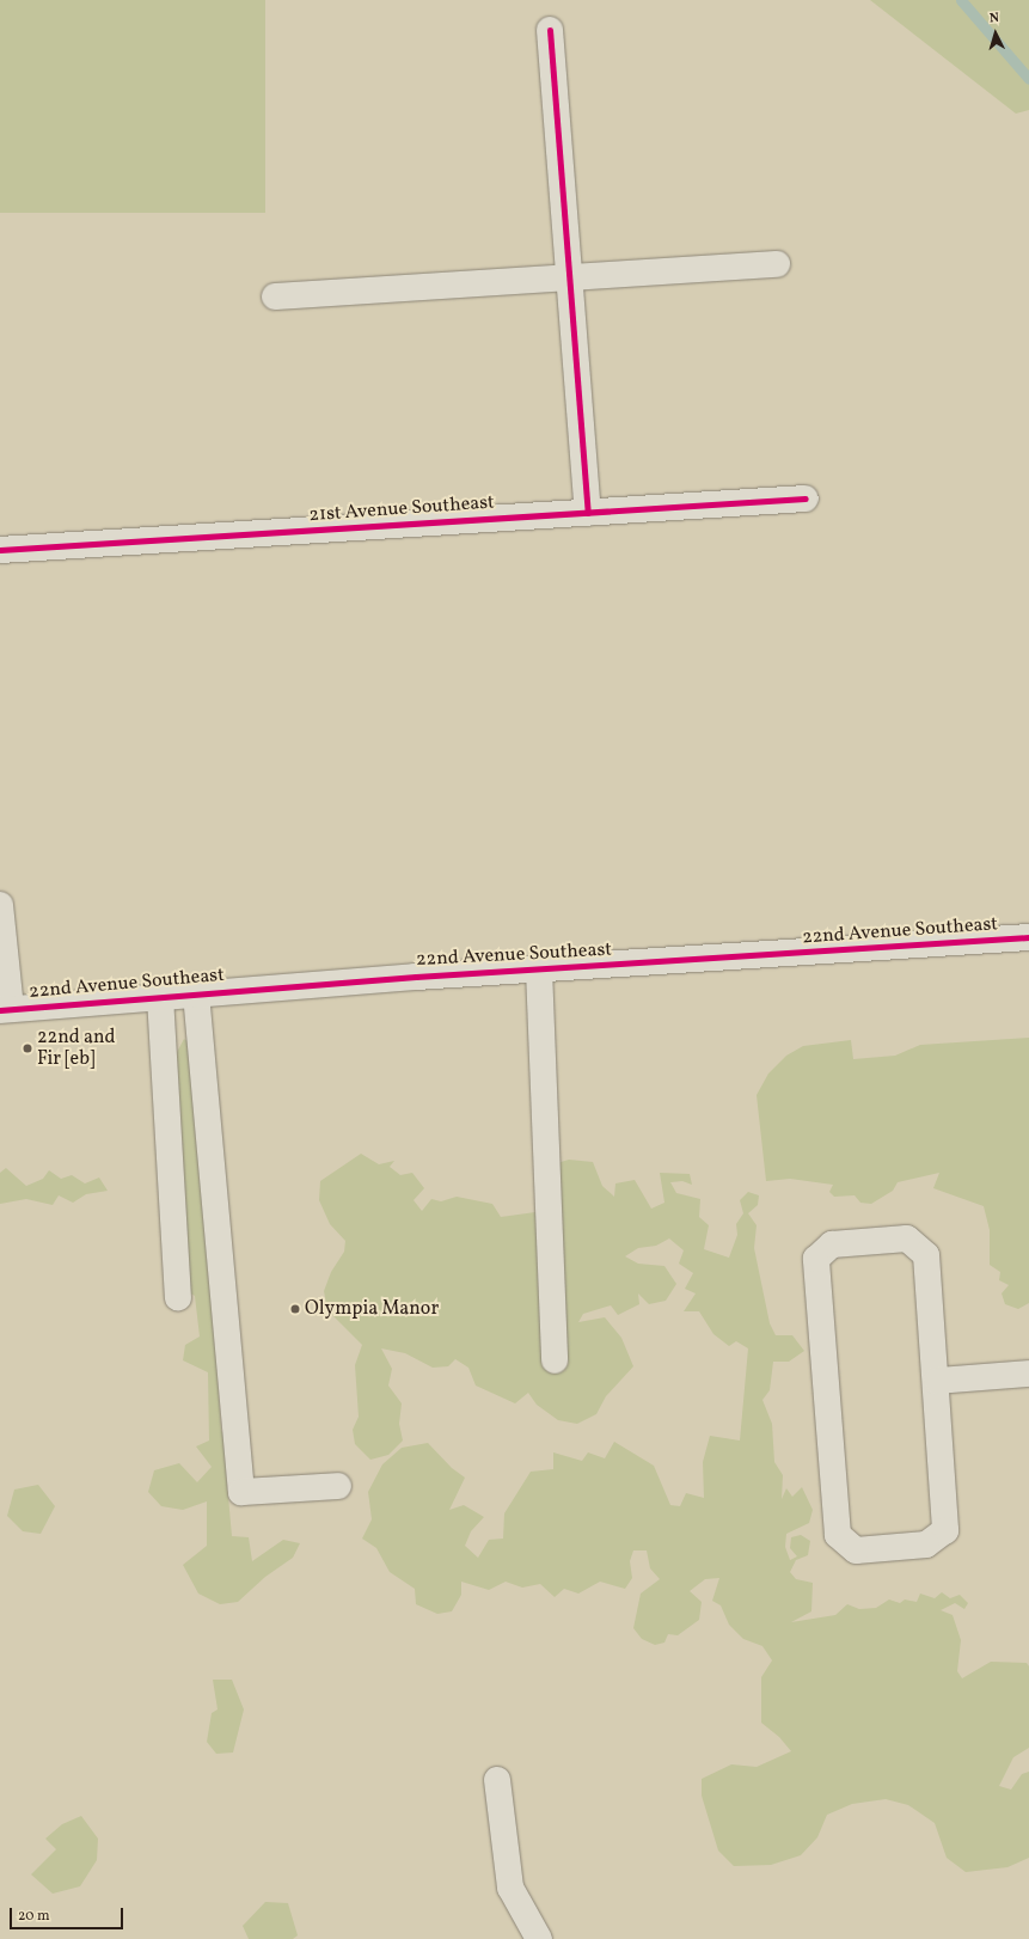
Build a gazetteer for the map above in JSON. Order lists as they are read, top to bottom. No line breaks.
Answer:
{"streets":{"street":["21st Avenue Southeast","22nd Avenue Southeast"]},"places":["22nd and Fir [eb]","Olympia Manor"],"scale_bar":"20 m","north":"top"}
